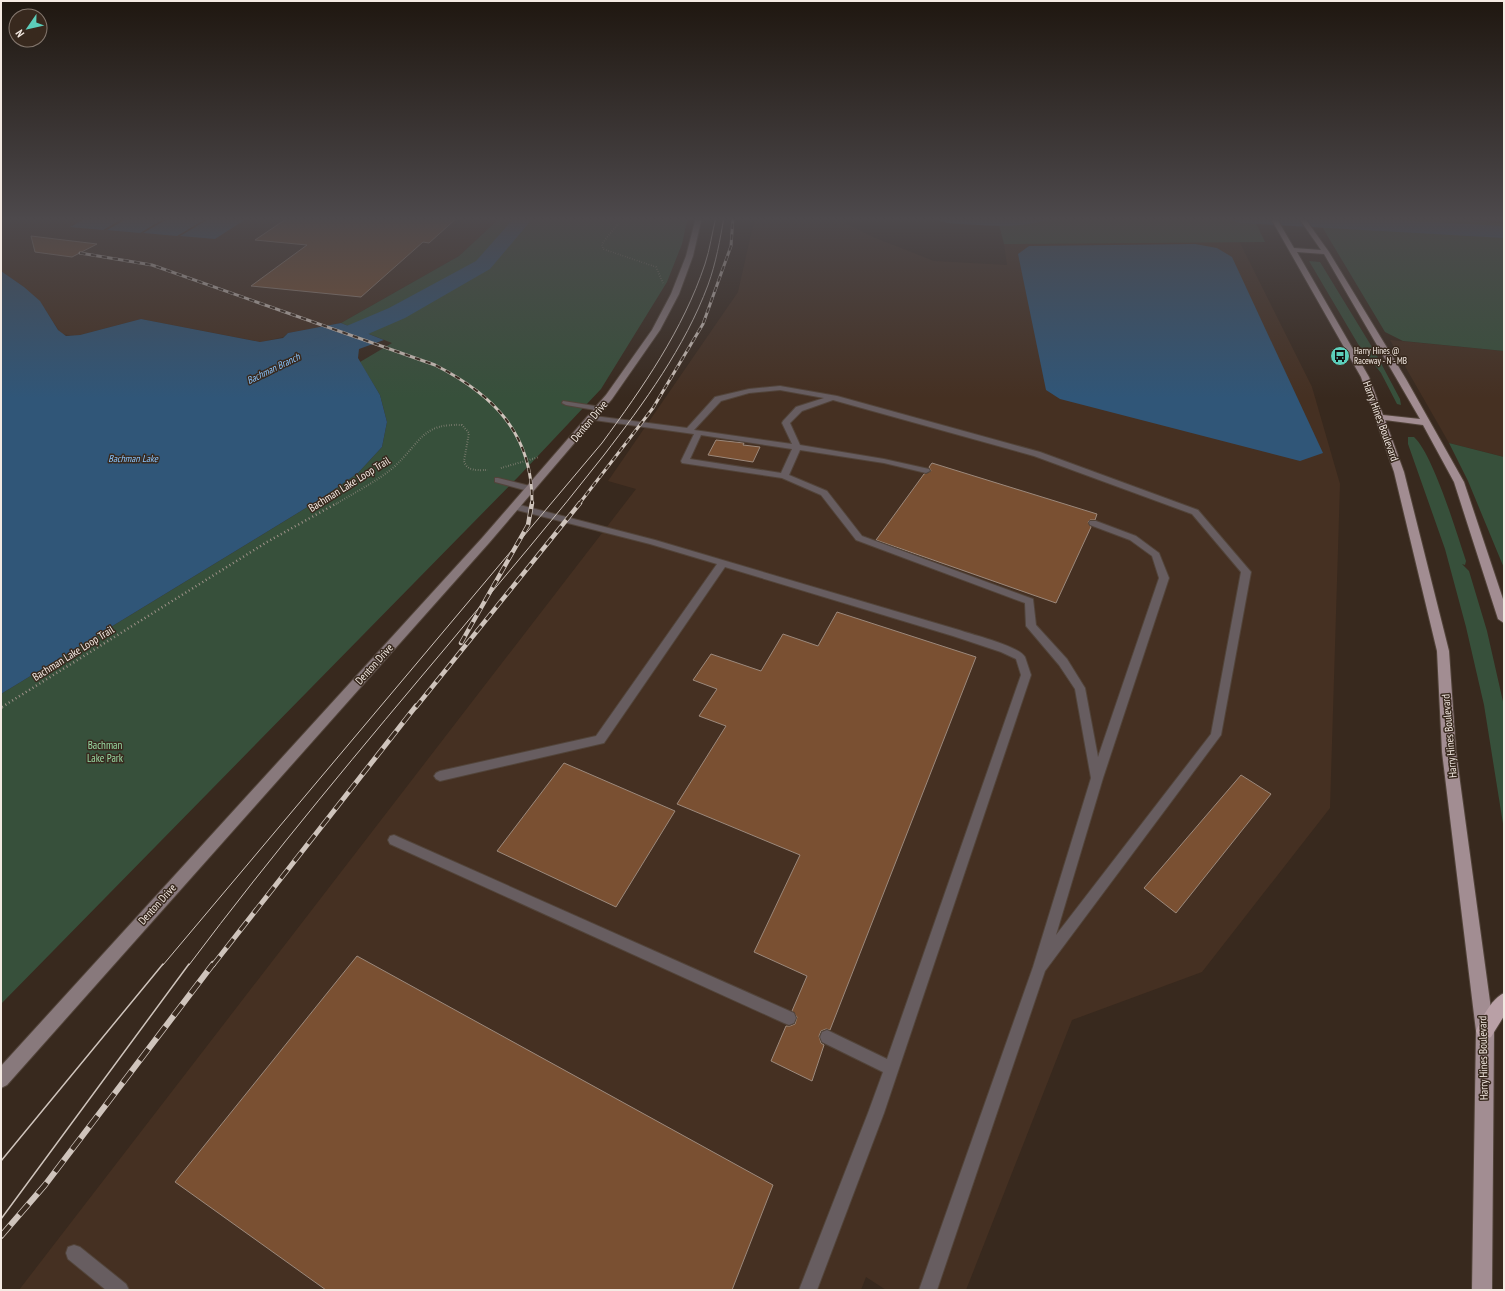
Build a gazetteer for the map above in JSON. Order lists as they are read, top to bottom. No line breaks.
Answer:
{"streets":{"main road":["Denton Drive","Harry Hines Boulevard"],"path":["Bachman Lake Loop Trail"]},"water":["Bachman Branch","Bachman Lake"],"parks":["Bachman Lake Park"],"places":{"bus stop":["Harry Hines @ Raceway - N - MB"]},"north":"bottom left"}
